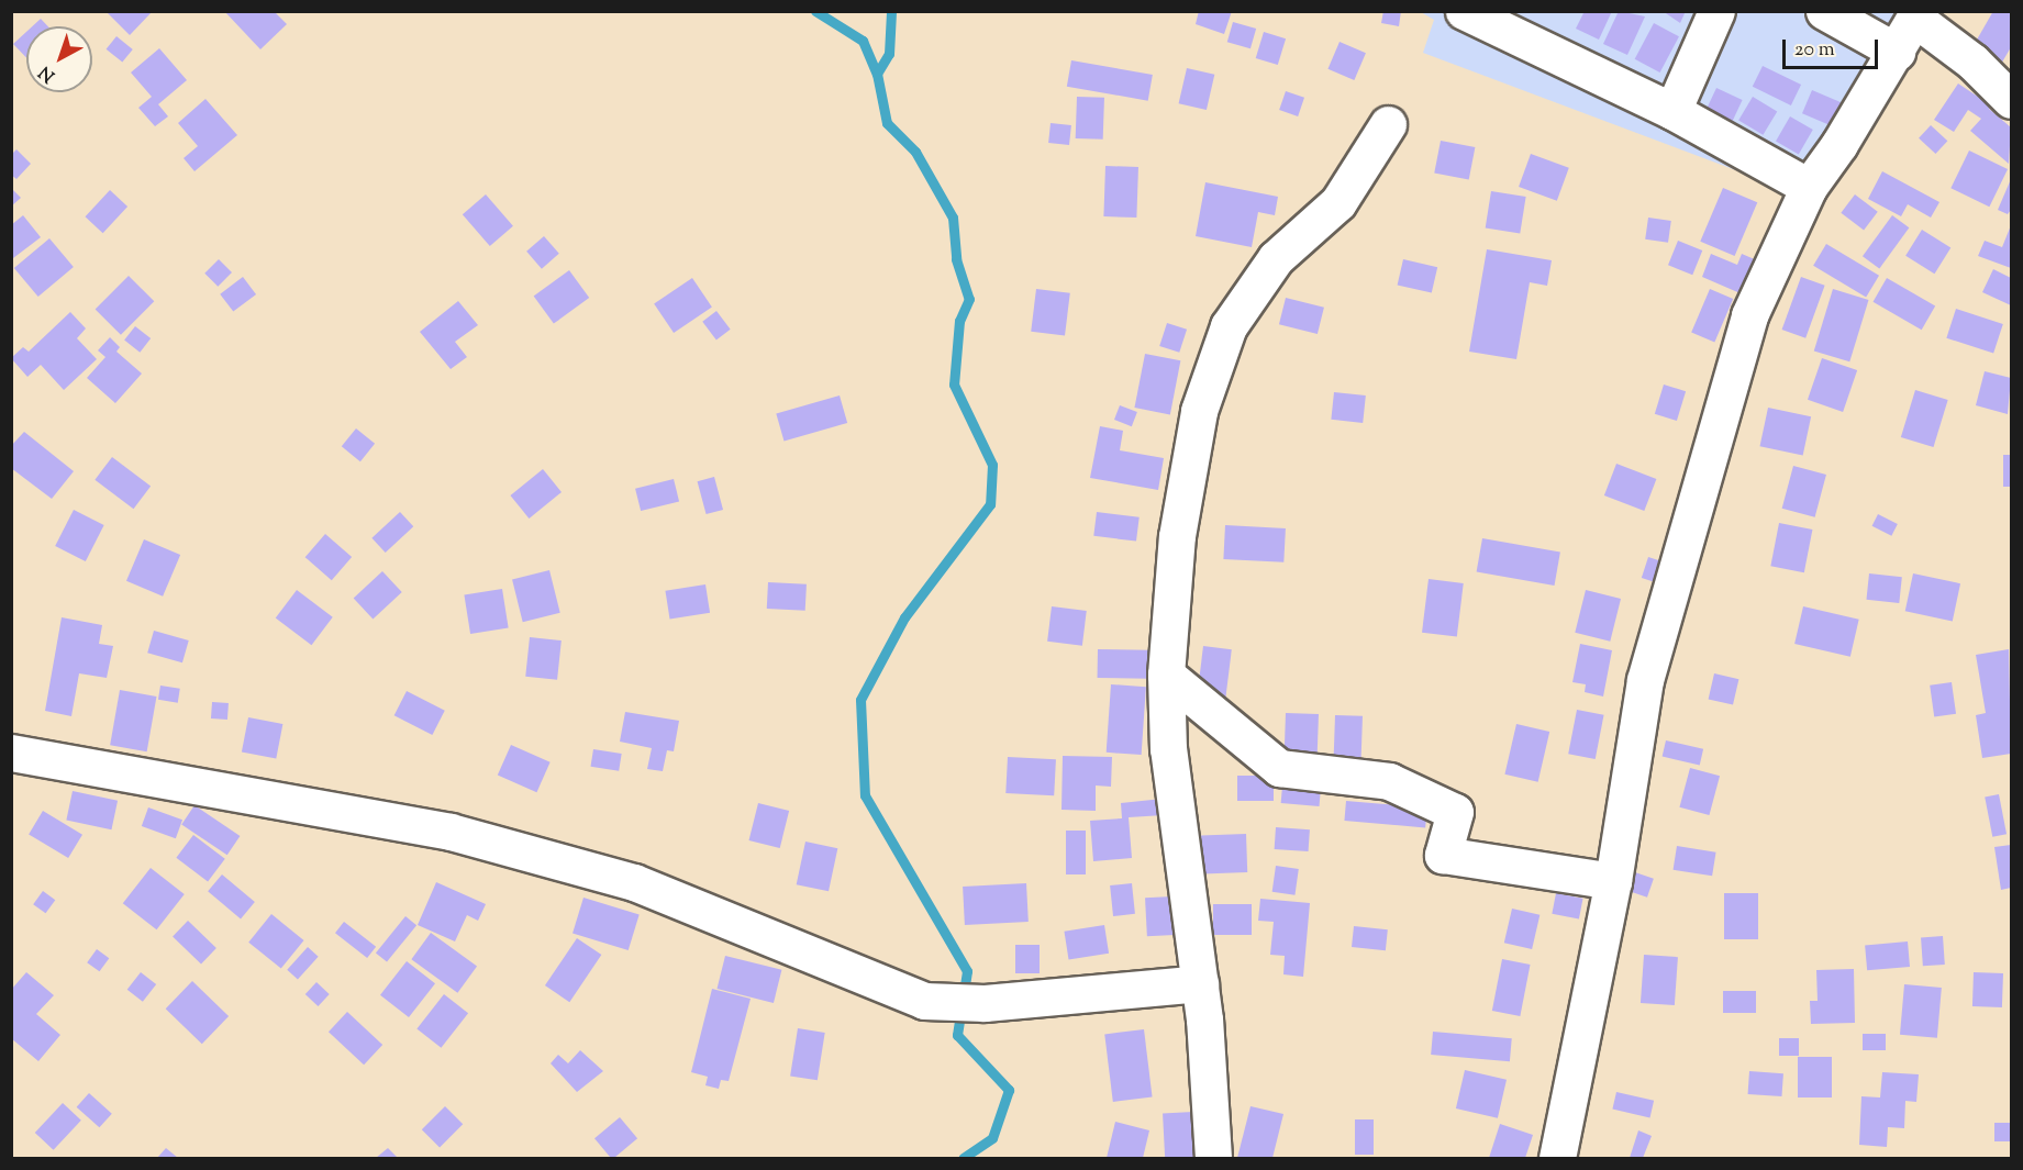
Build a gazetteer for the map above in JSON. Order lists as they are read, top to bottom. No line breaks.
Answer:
{"scale_bar":"20 m","north":"bottom left"}
